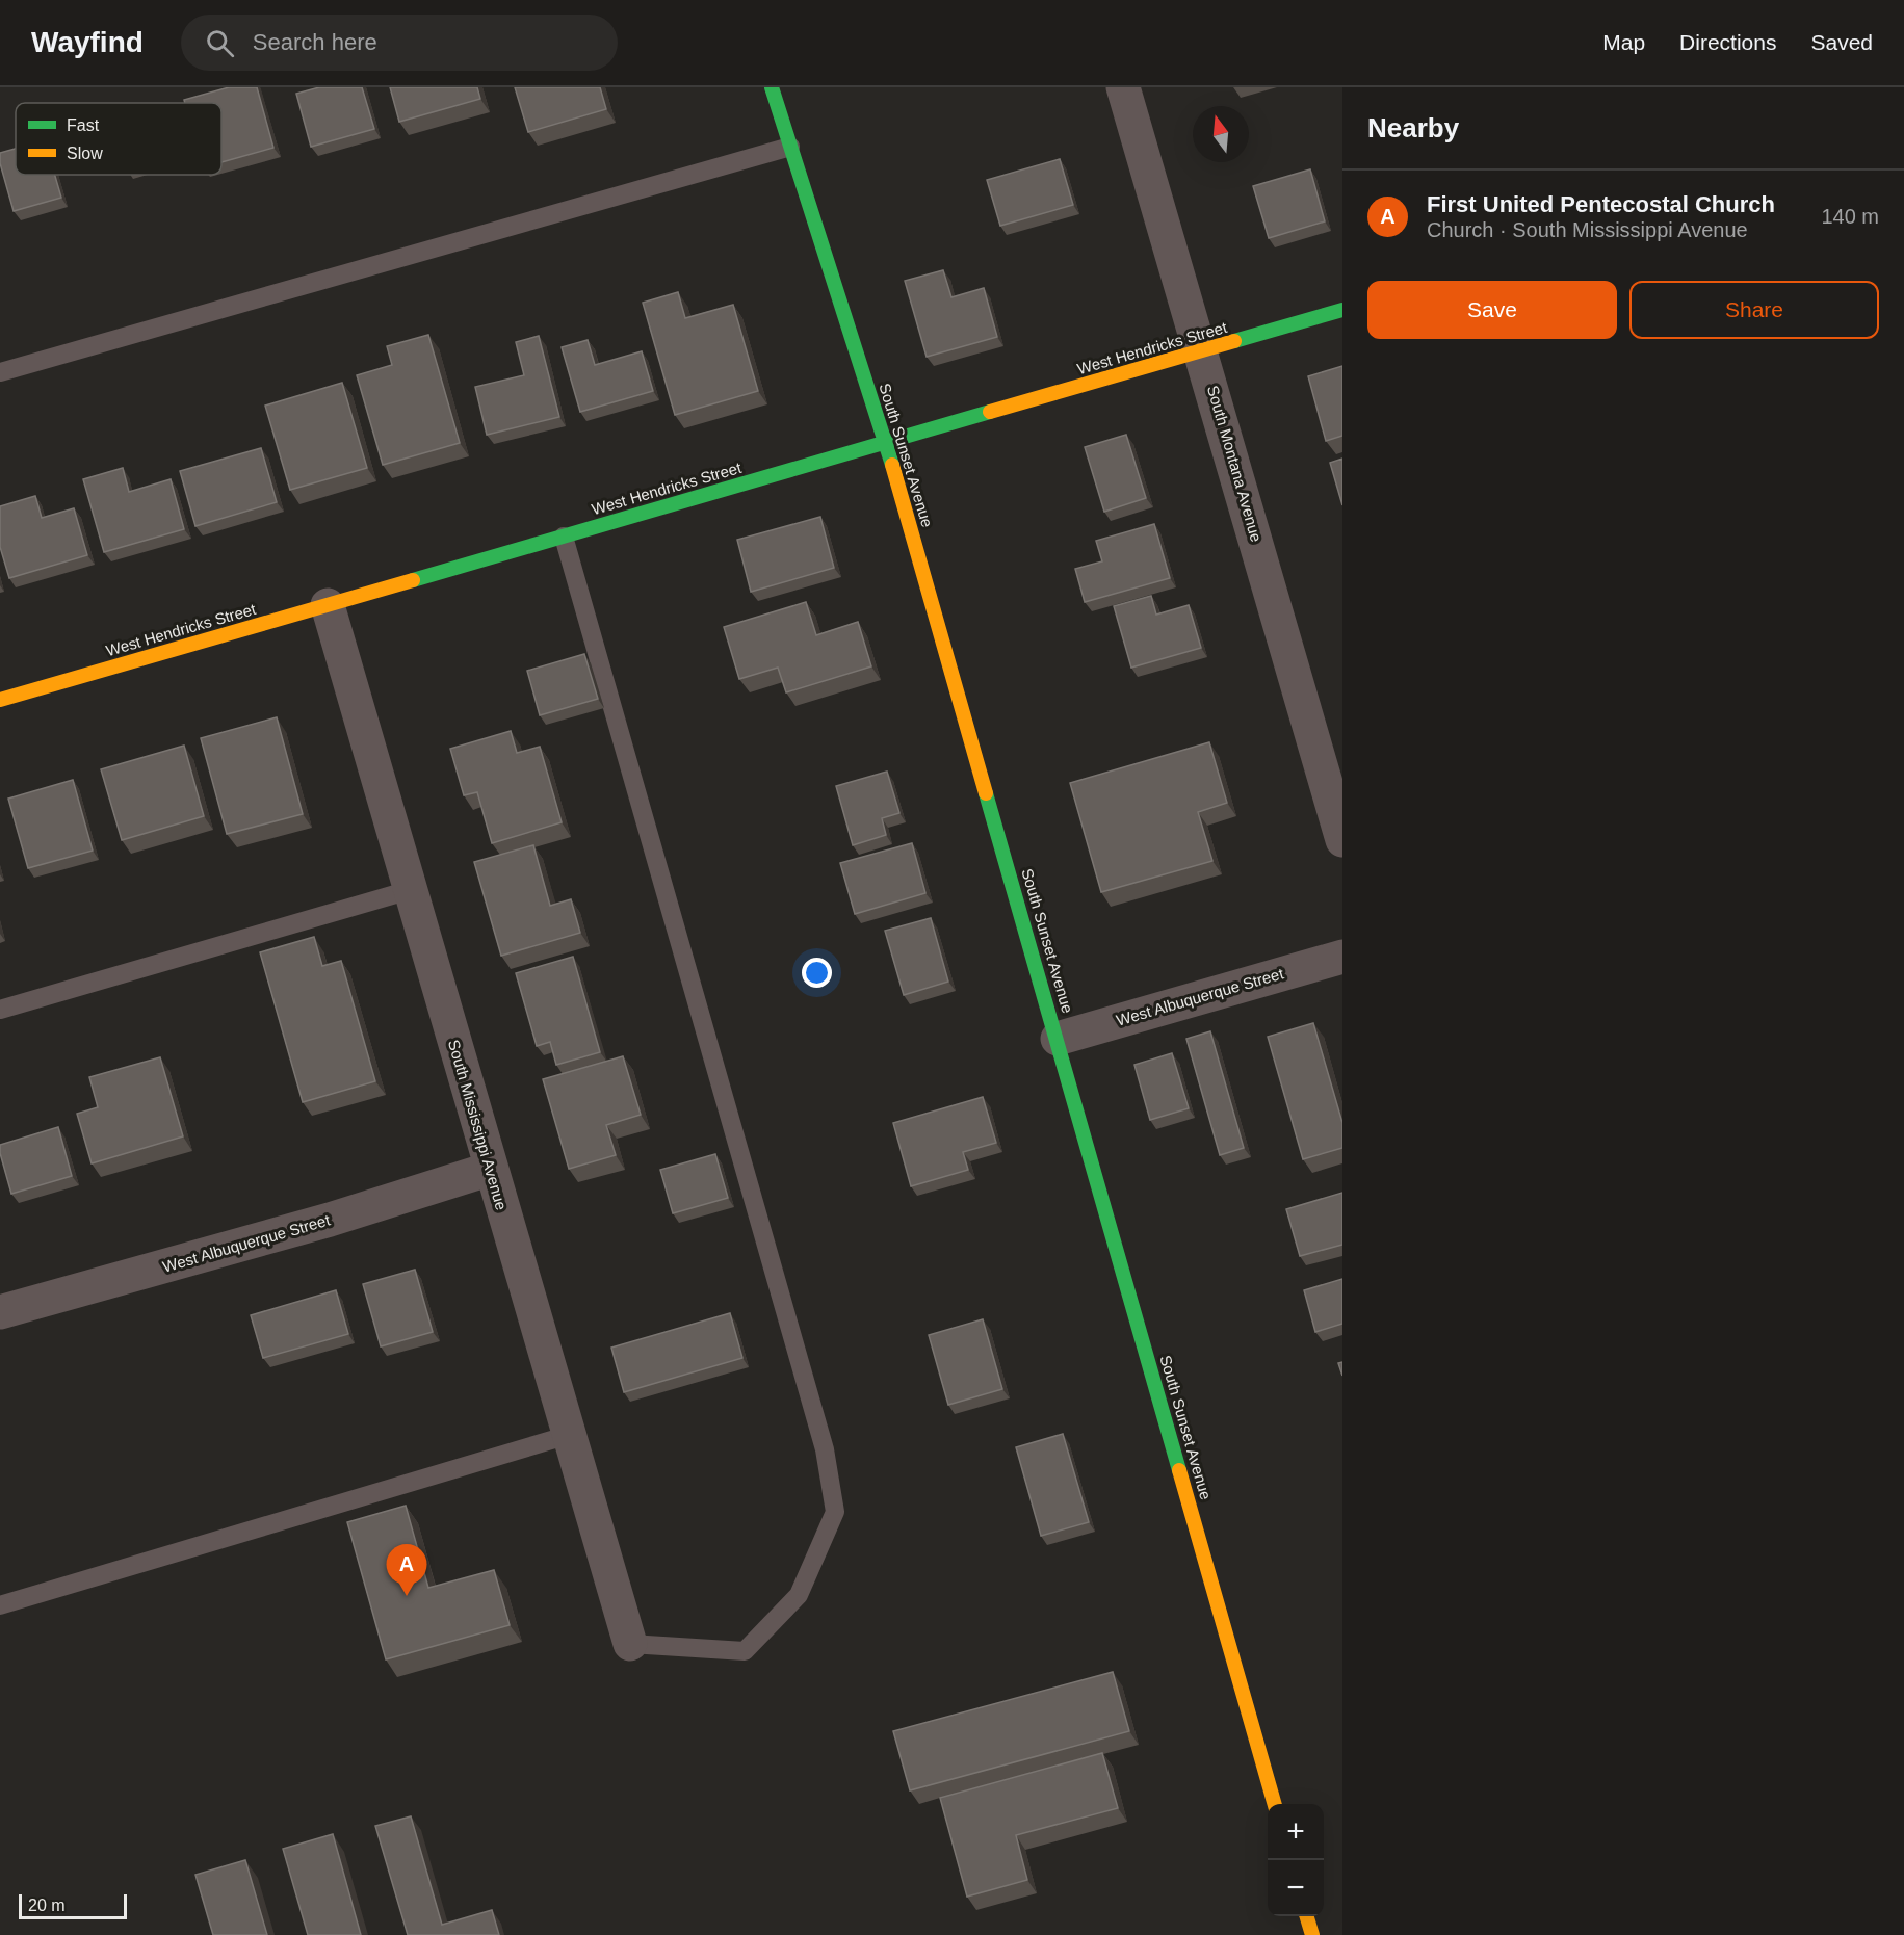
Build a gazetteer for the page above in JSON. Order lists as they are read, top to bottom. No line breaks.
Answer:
{"streets":{"main road":["West Hendricks Street","South Sunset Avenue"],"street":["South Montana Avenue","West Albuquerque Street","South Mississippi Avenue"]},"crossings":[["West Hendricks Street","South Sunset Avenue"],["West Hendricks Street","South Montana Avenue"],["West Hendricks Street","South Mississippi Avenue"],["South Sunset Avenue","West Albuquerque Street"],["West Albuquerque Street","South Mississippi Avenue"]],"legend":["Fast","Slow"],"scale_bar":"20 m","north":"top","page":{"header":"Wayfind","search":"Search here","nav":["Map","Directions","Saved"],"heading":"Nearby","list":[{"mark":"A","name":"First United Pentecostal Church","note":"Church · South Mississippi Avenue","value":"140 m"}],"buttons":["Save","Share"],"pins":"A","map_buttons":["+","−"],"scale":"20 m"}}
